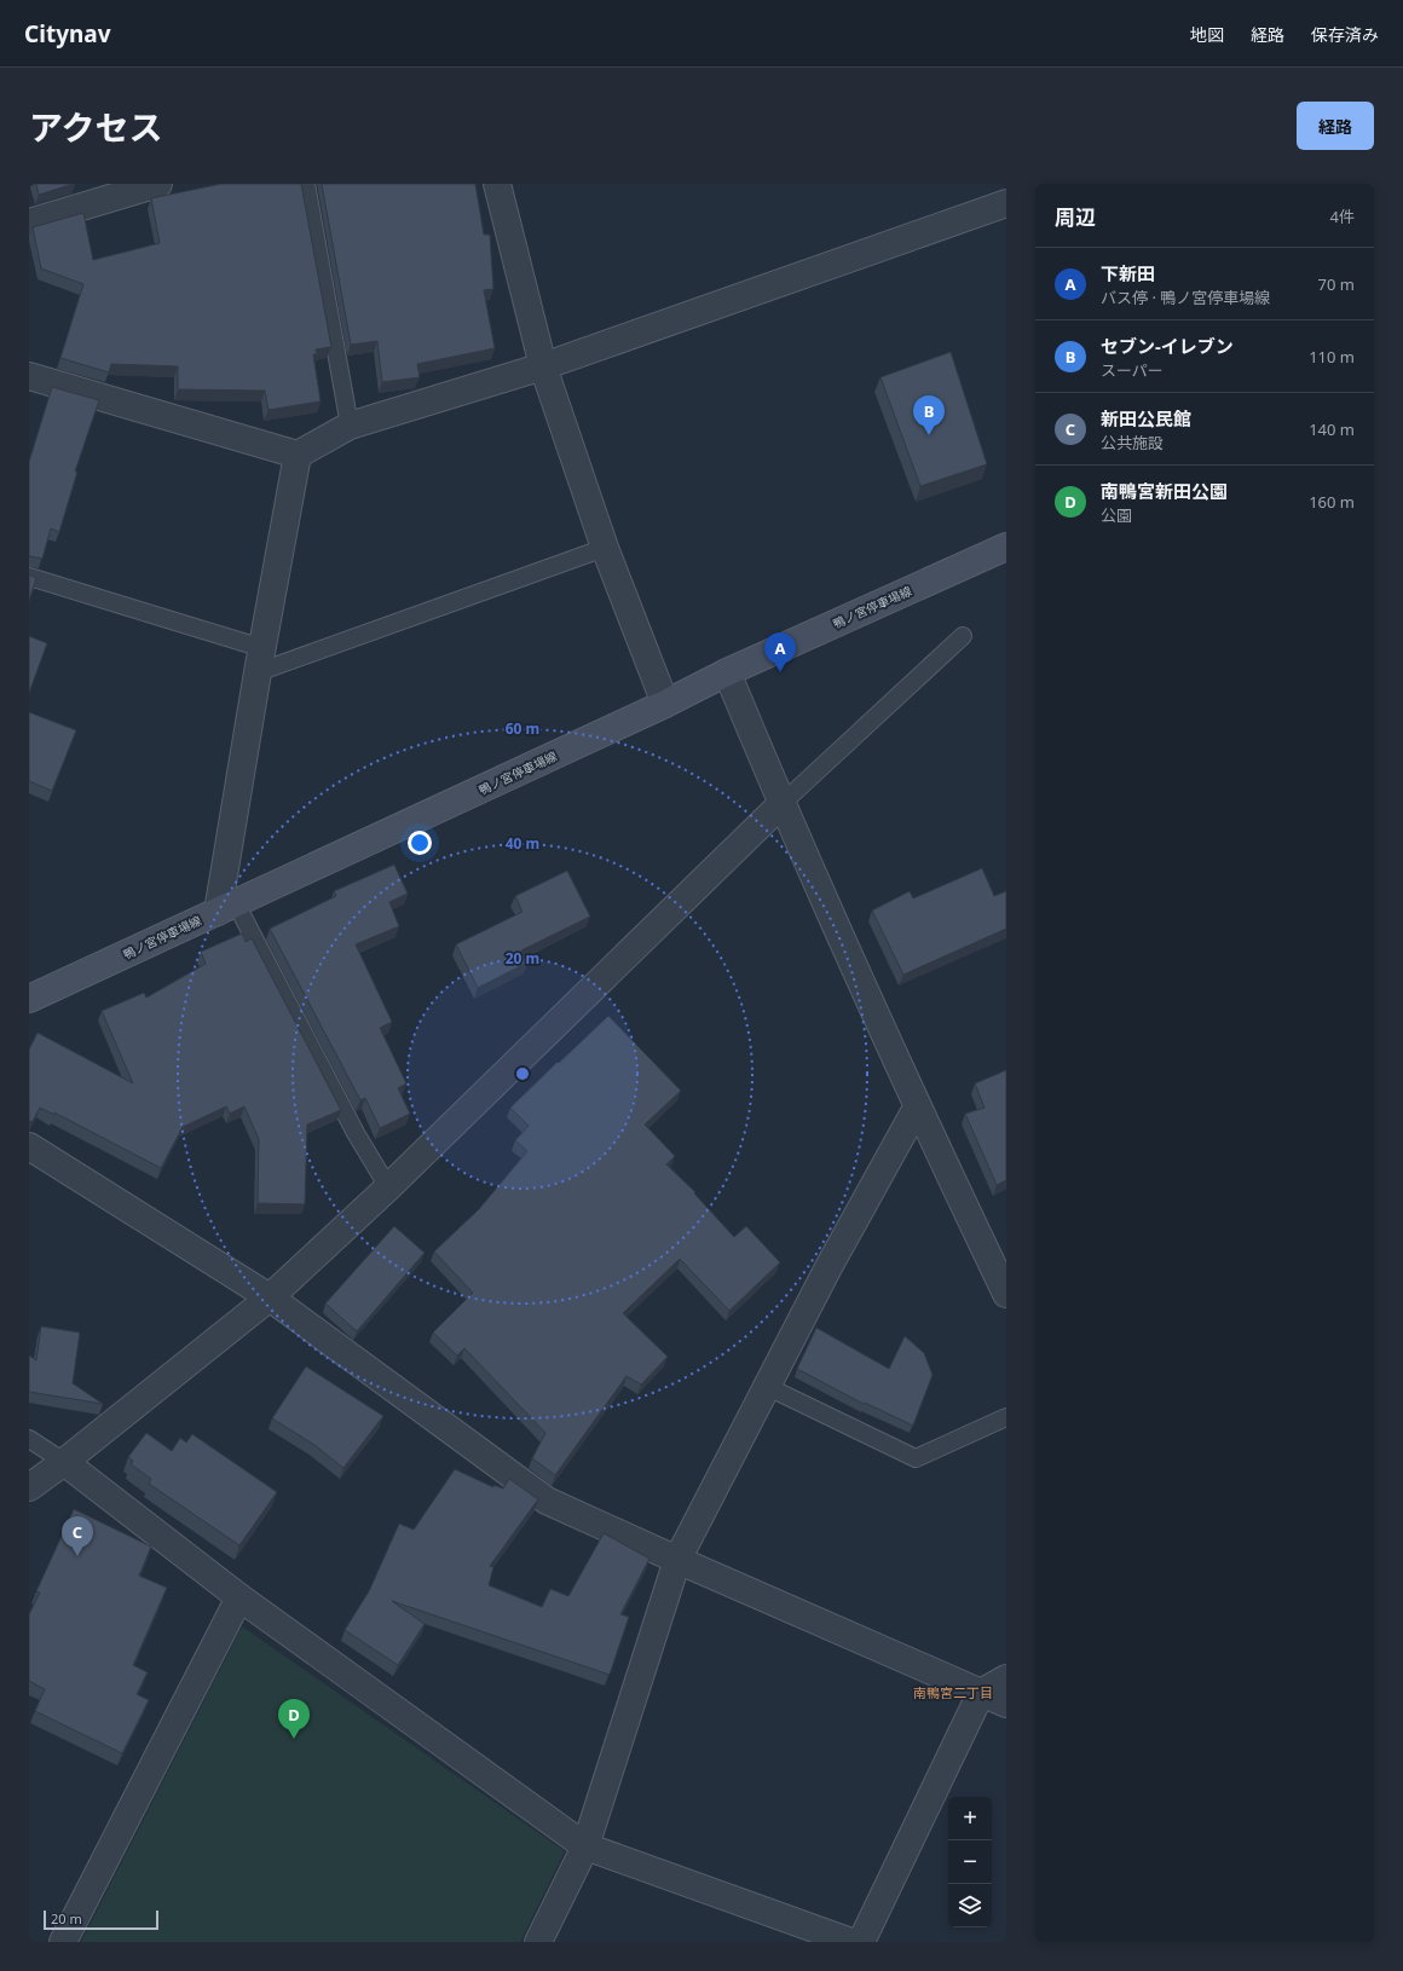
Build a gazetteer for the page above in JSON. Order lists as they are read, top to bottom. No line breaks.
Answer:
{"streets":{"main road":["鴨ノ宮停車場線"]},"districts":["南鴨宮二丁目"],"scale_bar":"20 m","page":{"header":"Citynav","nav":["地図","経路","保存済み"],"title":"アクセス","buttons":"経路","heading":["周辺","4件"],"list":[{"mark":"A","name":"下新田","note":"バス停 · 鴨ノ宮停車場線","value":"70 m"},{"mark":"B","name":"セブン-イレブン","note":"スーパー","value":"110 m"},{"mark":"C","name":"新田公民館","note":"公共施設","value":"140 m"},{"mark":"D","name":"南鴨宮新田公園","note":"公園","value":"160 m"}],"pins":["B","A","C","D"],"map_buttons":["+","−"],"scale":"20 m"},"rings":["60 m","40 m","20 m"]}
